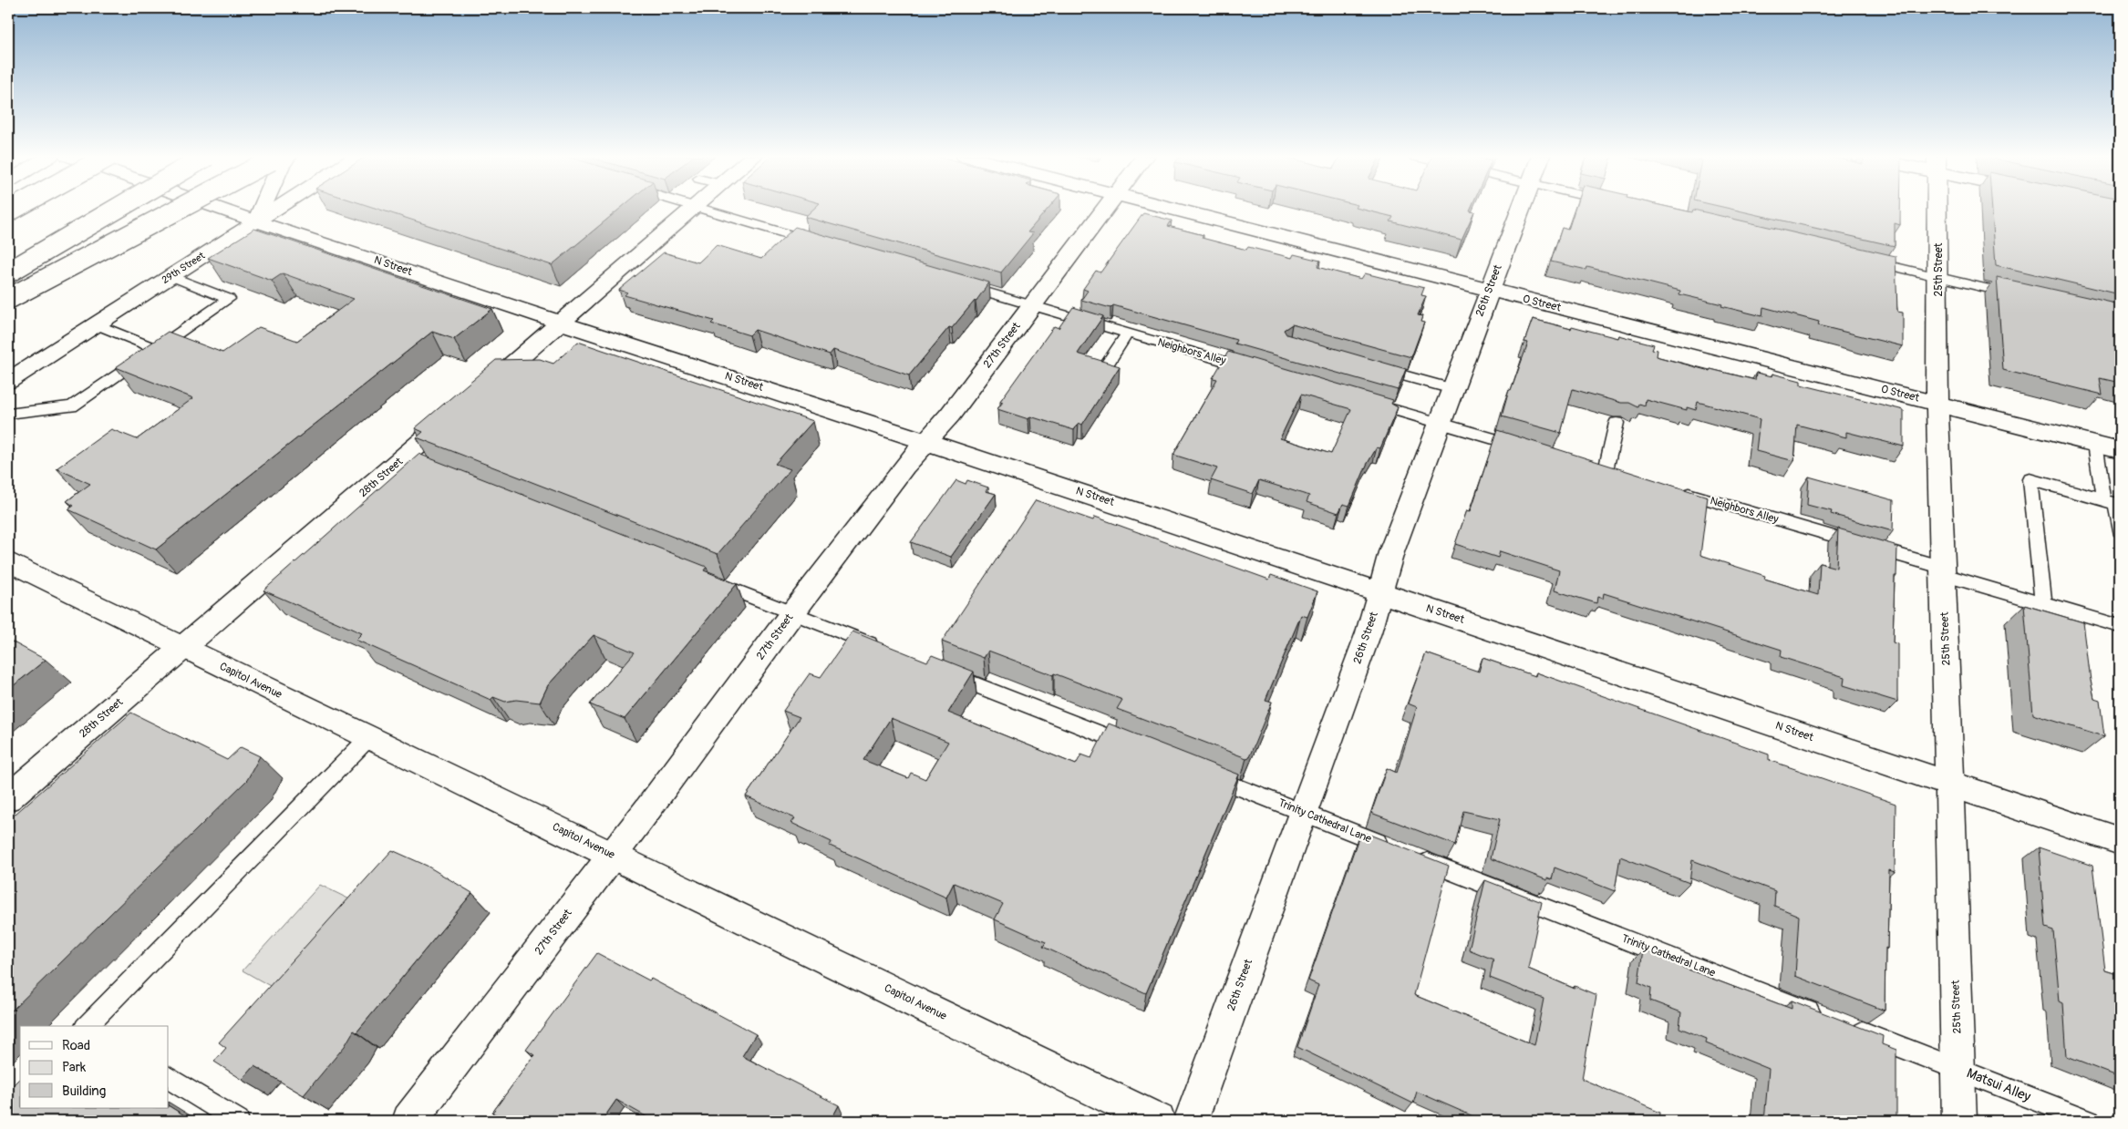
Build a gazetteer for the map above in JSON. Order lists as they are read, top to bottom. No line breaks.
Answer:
{"streets":{"main road":["N Street","29th Street","25th Street","26th Street","O Street","27th Street","28th Street","Capitol Avenue"],"lane":["Neighbors Alley","Trinity Cathedral Lane","Matsui Alley"]},"crossings":[["N Street","29th Street"],["N Street","25th Street"],["N Street","26th Street"],["N Street","27th Street"],["N Street","28th Street"],["25th Street","O Street"],["25th Street","Neighbors Alley"],["25th Street","Trinity Cathedral Lane"],["25th Street","Matsui Alley"],["26th Street","O Street"],["26th Street","Trinity Cathedral Lane"],["27th Street","Neighbors Alley"],["27th Street","Capitol Avenue"],["28th Street","Capitol Avenue"],["Trinity Cathedral Lane","Matsui Alley"]],"legend":["Road","Park","Building"]}
